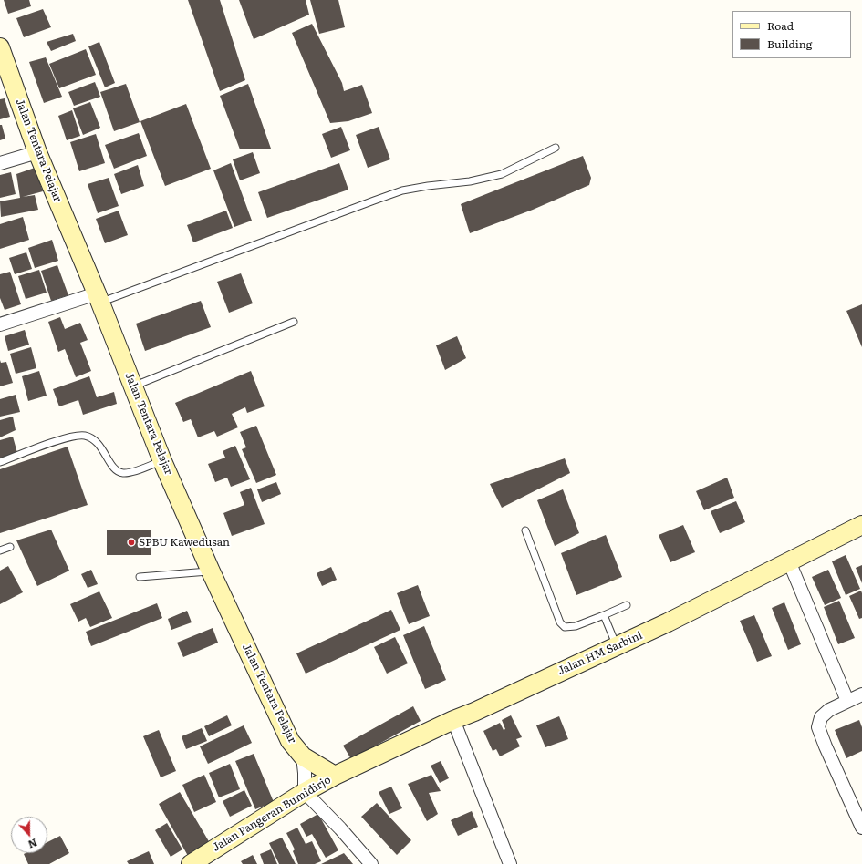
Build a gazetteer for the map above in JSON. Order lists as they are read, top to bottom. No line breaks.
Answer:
{"streets":{"main road":["Jalan Tentara Pelajar","Jalan HM Sarbini","Jalan Pangeran Bumidirjo"]},"crossings":[["Jalan Tentara Pelajar","Jalan HM Sarbini"],["Jalan Tentara Pelajar","Jalan Pangeran Bumidirjo"],["Jalan HM Sarbini","Jalan Pangeran Bumidirjo"]],"places":["SPBU Kawedusan"],"legend":["Road","Building"],"north":"bottom"}
